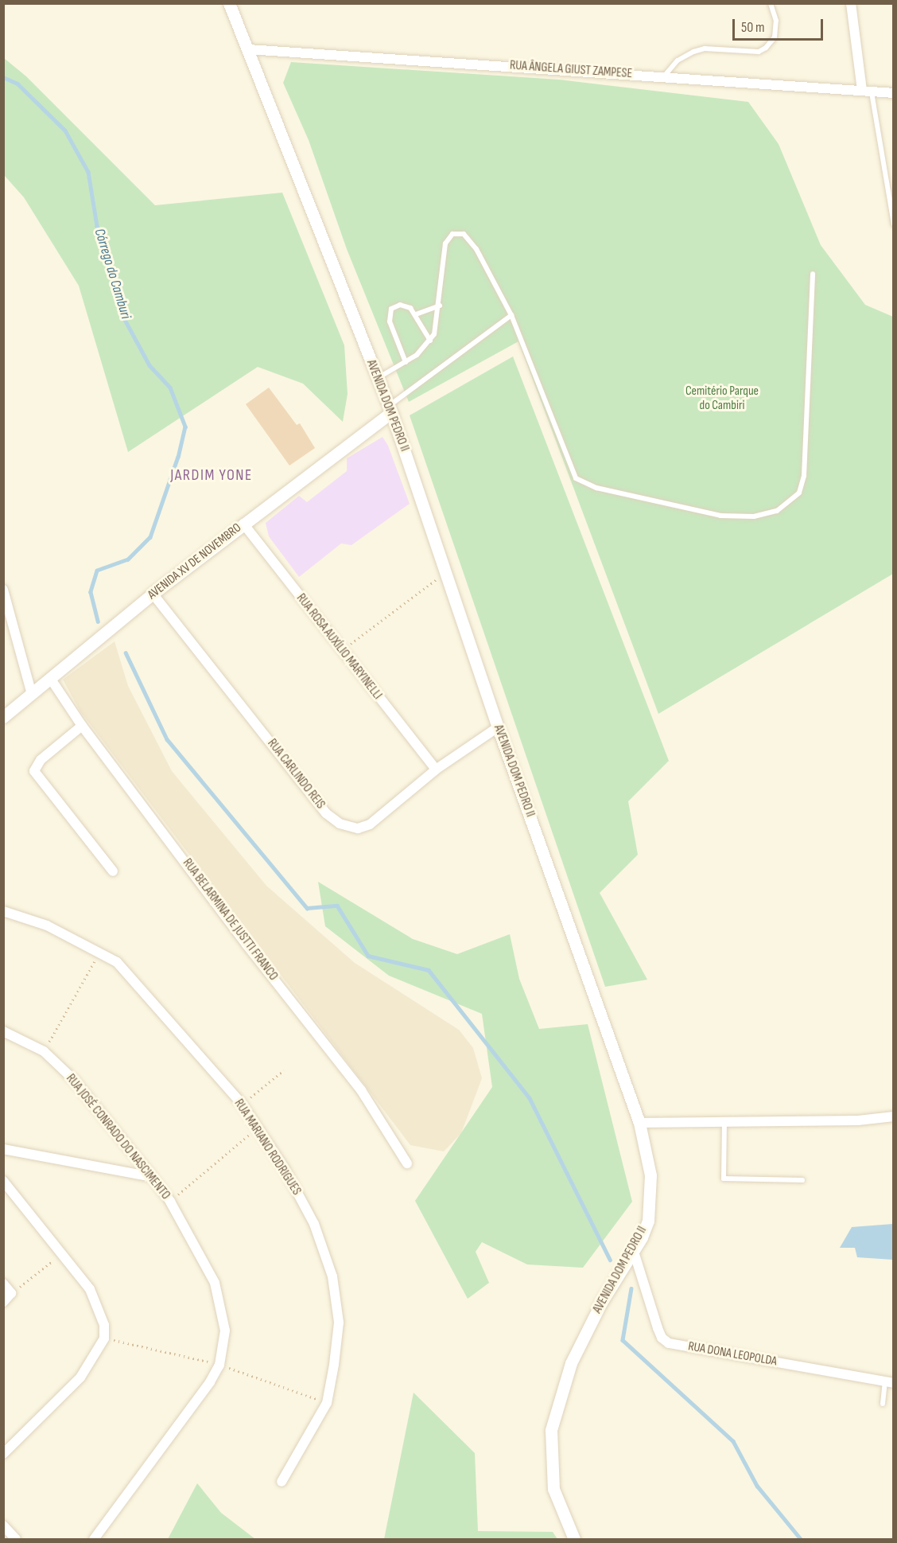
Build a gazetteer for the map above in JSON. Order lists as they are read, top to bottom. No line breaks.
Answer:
{"streets":{"street":["RUA ÂNGELA GIUST ZAMPESE","AVENIDA DOM PEDRO II","AVENIDA XV DE NOVEMBRO","RUA ROSA AUXÍLIO MARYINELLI","RUA CARLINDO REIS","RUA BELARMINA DE JUSTTI FRANCO","RUA JOSÉ CONRADO DO NASCIMENTO","RUA MARIANO RODRIGUES","RUA DONA LEOPOLDA"]},"crossings":[["RUA ÂNGELA GIUST ZAMPESE","AVENIDA DOM PEDRO II"],["AVENIDA DOM PEDRO II","AVENIDA XV DE NOVEMBRO"],["AVENIDA DOM PEDRO II","RUA CARLINDO REIS"],["AVENIDA DOM PEDRO II","RUA DONA LEOPOLDA"],["AVENIDA XV DE NOVEMBRO","RUA ROSA AUXÍLIO MARYINELLI"],["AVENIDA XV DE NOVEMBRO","RUA CARLINDO REIS"],["AVENIDA XV DE NOVEMBRO","RUA BELARMINA DE JUSTTI FRANCO"],["RUA ROSA AUXÍLIO MARYINELLI","RUA CARLINDO REIS"]],"districts":["JARDIM YONE"],"water":["Córrego do Camburi"],"parks":["Cemitério Parque do Cambiri"],"scale_bar":"50 m"}
